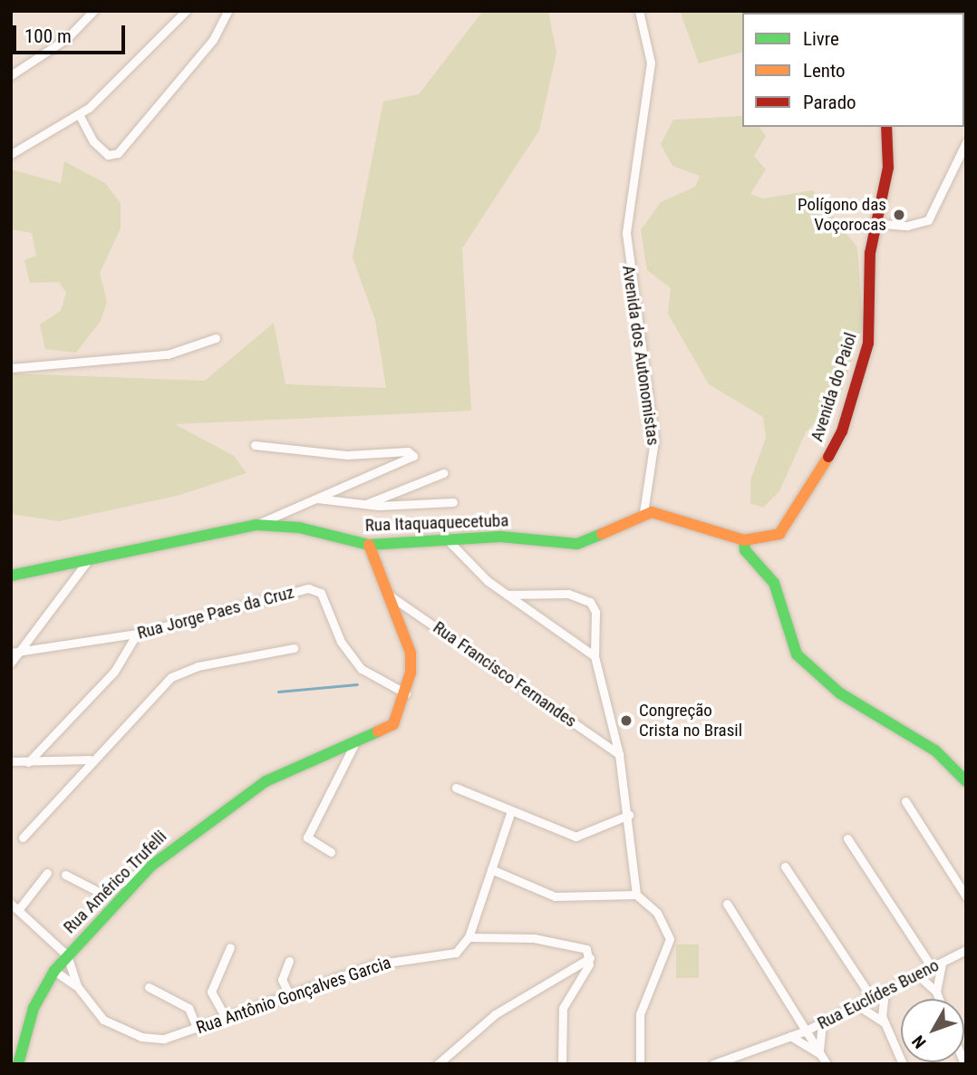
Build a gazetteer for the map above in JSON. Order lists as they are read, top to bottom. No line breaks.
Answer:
{"streets":{"street":["Avenida dos Autonomistas","Avenida do Paiol","Rua Itaquaquecetuba","Rua Jorge Paes da Cruz","Rua Francisco Fernandes","Rua Américo Trufelli","Rua Euclídes Bueno","Rua Antônio Gonçalves Garcia"]},"crossings":[["Avenida dos Autonomistas","Rua Itaquaquecetuba"],["Rua Itaquaquecetuba","Rua Américo Trufelli"],["Rua Jorge Paes da Cruz","Rua Américo Trufelli"],["Rua Francisco Fernandes","Rua Américo Trufelli"],["Rua Américo Trufelli","Rua Antônio Gonçalves Garcia"]],"places":["Polígono das Voçorocas","Congreção Crista no Brasil"],"legend":["Livre","Lento","Parado"],"scale_bar":"100 m","north":"bottom left"}
